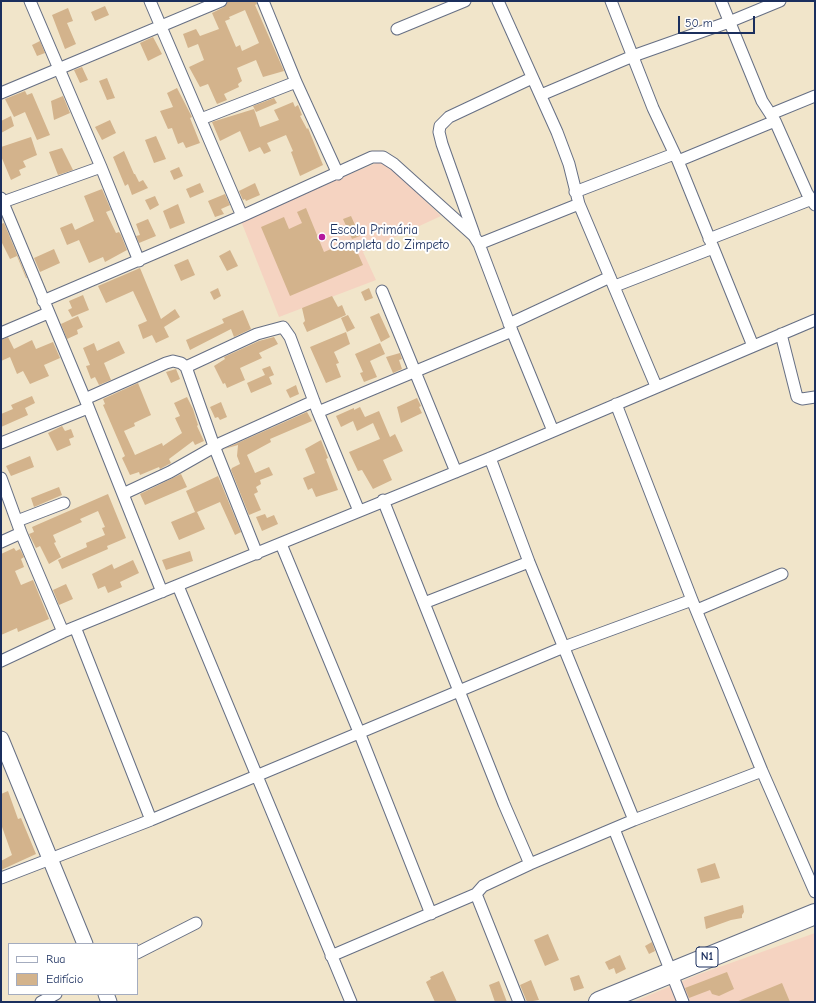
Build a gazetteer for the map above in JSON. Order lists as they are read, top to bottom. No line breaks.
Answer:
{"streets":{"highway":["N1"]},"places":["Escola Primária Completa do Zimpeto"],"legend":["Rua","Edifício"],"scale_bar":"50 m"}
